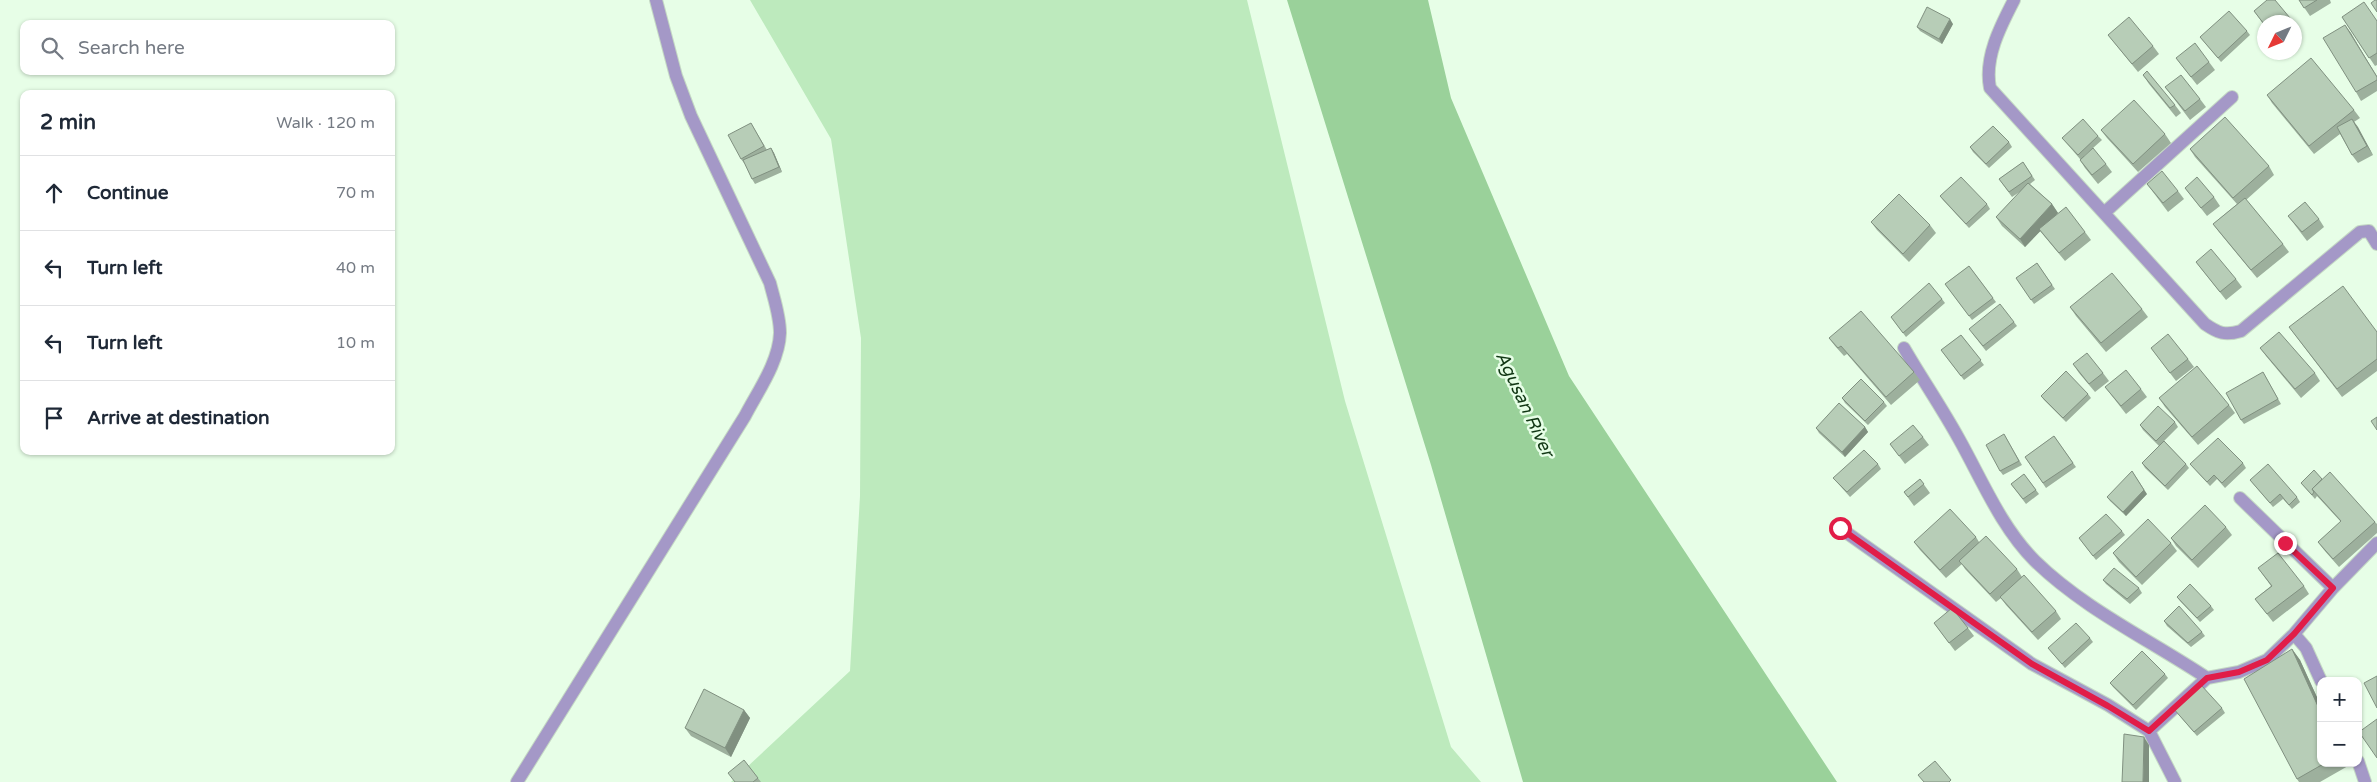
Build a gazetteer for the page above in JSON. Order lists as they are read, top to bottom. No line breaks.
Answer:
{"water":["Agusan River"],"north":"bottom left","page":{"search":"Search here","heading":["2 min","Walk · 120 m"],"list":[["Continue","70 m"],["Turn left","40 m"],["Turn left","10 m"],"Arrive at destination"],"map_buttons":["+","−"]}}
